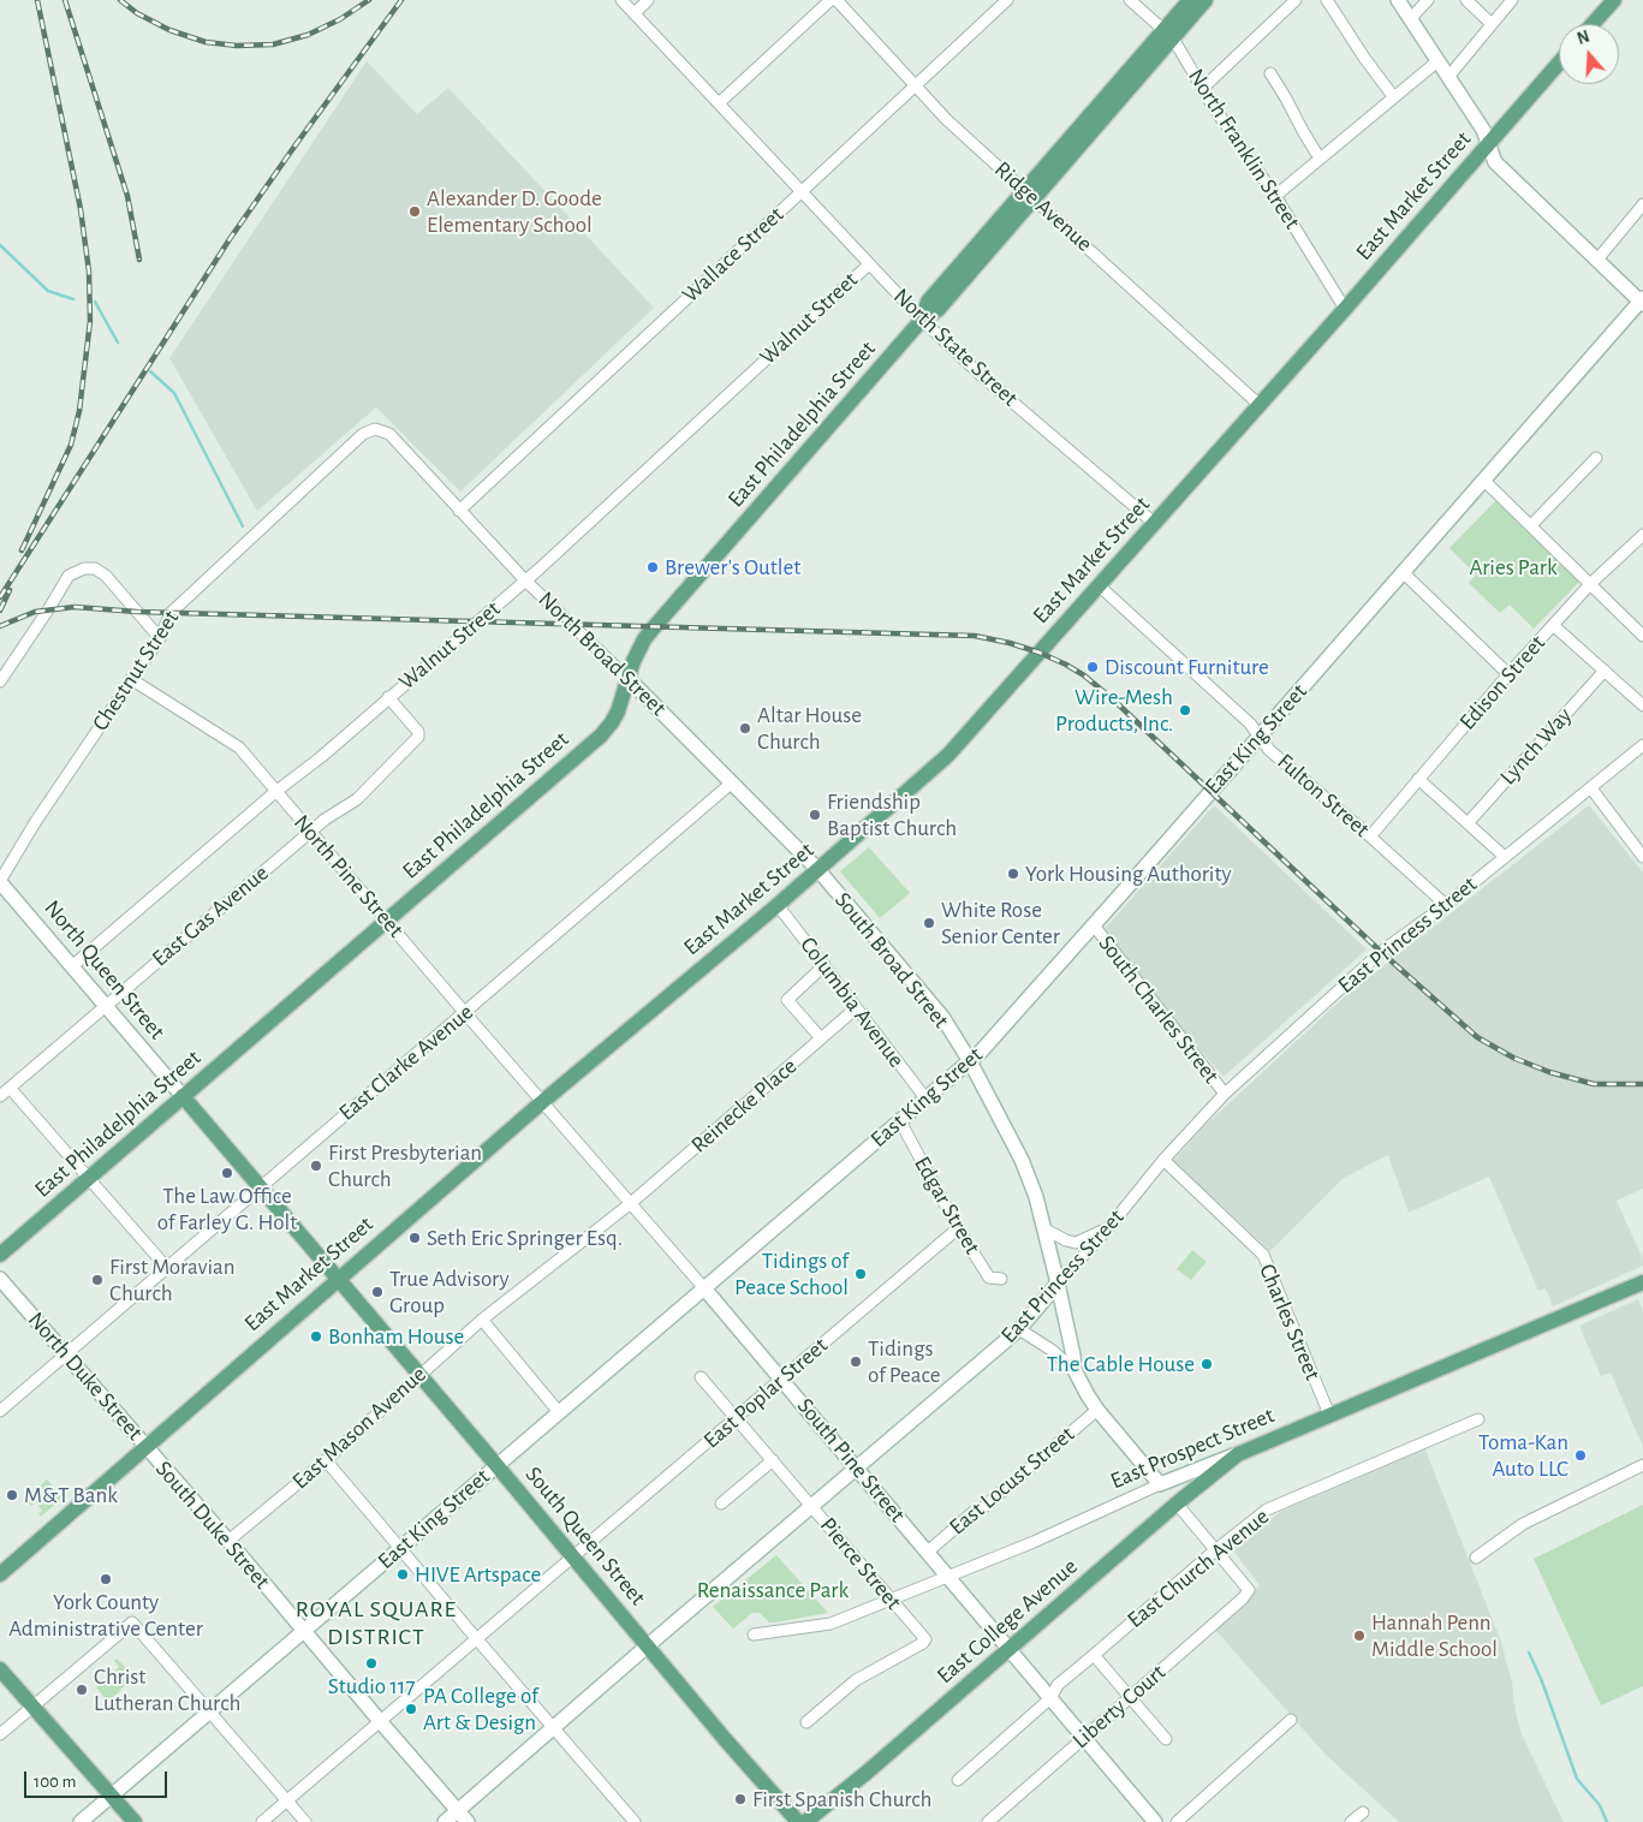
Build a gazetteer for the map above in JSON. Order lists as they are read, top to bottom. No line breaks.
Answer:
{"streets":{"main road":["East Market Street","East Philadelphia Street","North Queen Street","East Prospect Street","South Queen Street","East College Avenue"],"street":["North Franklin Street","Ridge Avenue","Wallace Street","Walnut Street","North State Street","North Broad Street","Chestnut Street","Edison Street","East King Street","Lynch Way","Fulton Street","North Pine Street","East Gas Avenue","East Princess Street","South Broad Street","Columbia Avenue","South Charles Street","East Clarke Avenue","Reinecke Place","Edgar Street","Charles Street","North Duke Street","East Poplar Street","East Mason Avenue","South Pine Street","East Locust Street","South Duke Street","Pierce Street","East Church Avenue","Liberty Court"]},"crossings":[["North Franklin Street","East Market Street"],["North Franklin Street","East Philadelphia Street"],["East Market Street","Ridge Avenue"],["East Market Street","North State Street"],["East Market Street","North Broad Street"],["East Market Street","Fulton Street"],["East Market Street","North Pine Street"],["East Market Street","South Broad Street"],["East Market Street","North Queen Street"],["East Market Street","Columbia Avenue"],["East Market Street","North Duke Street"],["East Market Street","South Pine Street"],["East Market Street","South Duke Street"],["East Market Street","South Queen Street"],["Ridge Avenue","Wallace Street"],["Ridge Avenue","East Philadelphia Street"],["Wallace Street","North State Street"],["Wallace Street","North Broad Street"],["Walnut Street","North State Street"],["Walnut Street","North Broad Street"],["Walnut Street","North Pine Street"],["Walnut Street","East Gas Avenue"],["Walnut Street","North Queen Street"],["North State Street","East Philadelphia Street"],["East Philadelphia Street","North Broad Street"],["East Philadelphia Street","North Pine Street"],["East Philadelphia Street","North Queen Street"],["North Broad Street","Chestnut Street"],["North Broad Street","South Broad Street"],["North Broad Street","East Clarke Avenue"],["Chestnut Street","North Pine Street"],["Chestnut Street","North Queen Street"],["Edison Street","Fulton Street"],["East King Street","Fulton Street"],["East King Street","South Broad Street"],["East King Street","Columbia Avenue"],["East King Street","South Charles Street"],["East King Street","Edgar Street"],["East King Street","South Pine Street"],["East King Street","South Duke Street"],["East King Street","South Queen Street"],["Fulton Street","East Princess Street"],["North Pine Street","East Gas Avenue"],["North Pine Street","East Clarke Avenue"],["North Pine Street","South Pine Street"],["East Gas Avenue","North Queen Street"],["East Princess Street","South Broad Street"],["East Princess Street","South Charles Street"],["East Princess Street","Charles Street"],["East Princess Street","South Pine Street"],["East Princess Street","South Duke Street"],["East Princess Street","South Queen Street"],["East Princess Street","Pierce Street"],["North Queen Street","East Clarke Avenue"],["North Queen Street","South Queen Street"],["Columbia Avenue","Reinecke Place"],["East Clarke Avenue","North Duke Street"],["Reinecke Place","East Mason Avenue"],["Reinecke Place","South Pine Street"],["Edgar Street","East Poplar Street"],["Charles Street","East Prospect Street"],["North Duke Street","South Duke Street"],["East Poplar Street","South Pine Street"],["East Poplar Street","South Duke Street"],["East Poplar Street","South Queen Street"],["East Poplar Street","Pierce Street"],["East Mason Avenue","South Pine Street"],["East Mason Avenue","South Duke Street"],["East Mason Avenue","South Queen Street"],["East Prospect Street","South Pine Street"],["East Prospect Street","Pierce Street"],["East Prospect Street","East College Avenue"],["South Pine Street","East Locust Street"],["South Pine Street","East Church Avenue"],["South Pine Street","East College Avenue"],["South Pine Street","Liberty Court"],["East Church Avenue","Liberty Court"]],"districts":["ROYAL SQUARE DISTRICT"],"parks":["Aries Park","Renaissance Park"],"places":["Alexander D. Goode Elementary School","Brewer's Outlet","Discount Furniture","Wire-Mesh Products, Inc.","Altar House Church","Friendship Baptist Church","York Housing Authority","White Rose Senior Center","First Presbyterian Church","The Law Office of Farley G. Holt","Seth Eric Springer Esq.","Tidings of Peace School","First Moravian Church","True Advisory Group","Bonham House","Tidings of Peace","The Cable House","Toma-Kan Auto LLC","M&T Bank","HIVE Artspace","York County Administrative Center","Hannah Penn Middle School","Studio 117","Christ Lutheran Church","PA College of Art & Design","First Spanish Church"],"scale_bar":"100 m","north":"top"}
